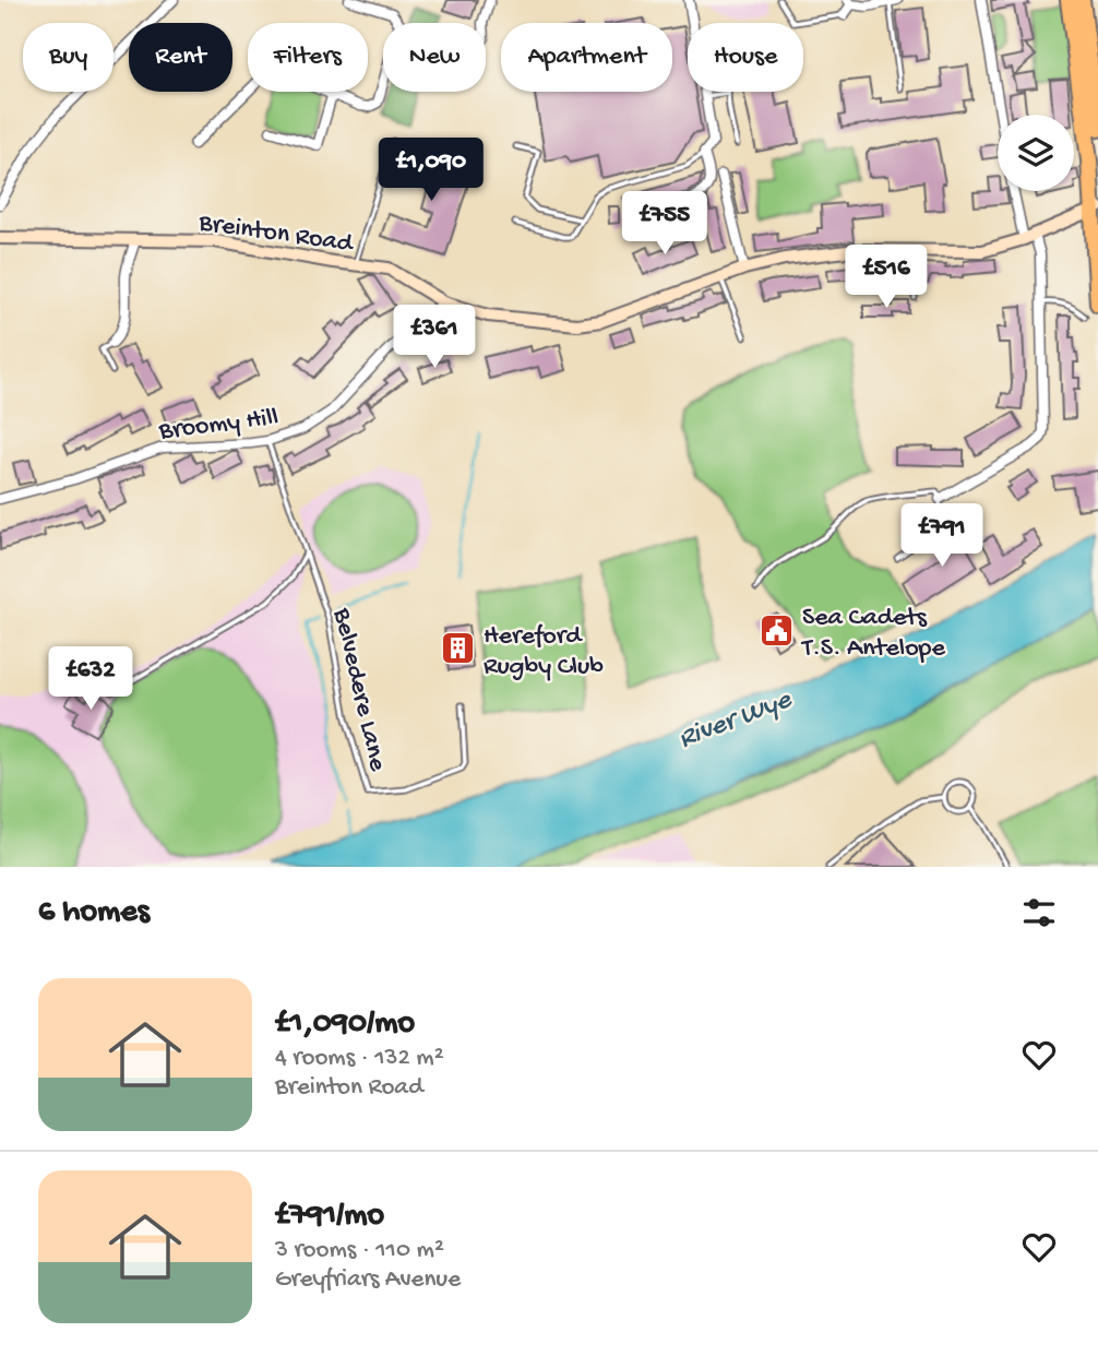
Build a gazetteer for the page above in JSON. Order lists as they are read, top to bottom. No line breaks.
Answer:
{"streets":{"street":["Breinton Road","Broomy Hill"],"lane":["Belvedere Lane"]},"crossings":[["Breinton Road","Broomy Hill"],["Broomy Hill","Belvedere Lane"]],"water":["River Wye"],"places":{"public building":["Sea Cadets T.S. Antelope"],"building":["Hereford Rugby Club"]},"page":{"chip":["Buy","Rent","Filters","New","Apartment","House"],"price":["£1,090","£755","£516","£361","£791","£632"],"heading":"6 homes","list":[{"name":"£1,090/mo","note":"4 rooms · 132 m² · Breinton Road"},{"name":"£791/mo","note":"3 rooms · 110 m² · Greyfriars Avenue"}]}}
